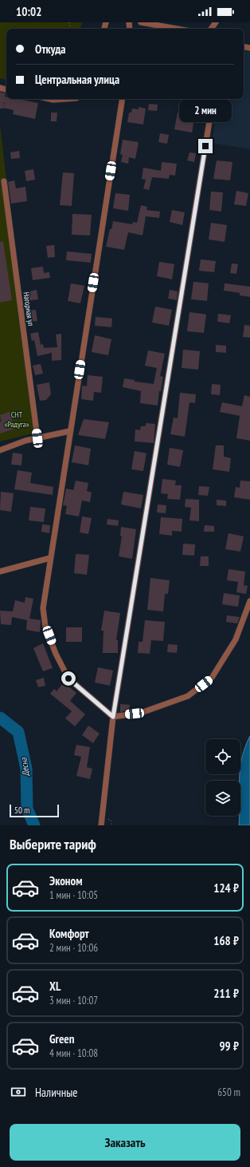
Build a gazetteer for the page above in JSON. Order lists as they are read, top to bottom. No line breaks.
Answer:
{"streets":{"street":["Нагорная ул"]},"water":["Десна"],"parks":["СНТ «Радуга»"],"scale_bar":"50 m","page":{"status":"10:02","banner":["Откуда","Центральная улица"],"bubble":"2 мин","scale":"50 m","heading":"Выберите тариф","list":[{"name":"Эконом","note":"1 мин · 10:05","value":"124 ₽"},{"name":"Комфорт","note":"2 мин · 10:06","value":"168 ₽"},{"name":"XL","note":"3 мин · 10:07","value":"211 ₽"},{"name":"Green","note":"4 мин · 10:08","value":"99 ₽"}],"pay":["Наличные","650 m"],"buttons":"Заказать"}}
